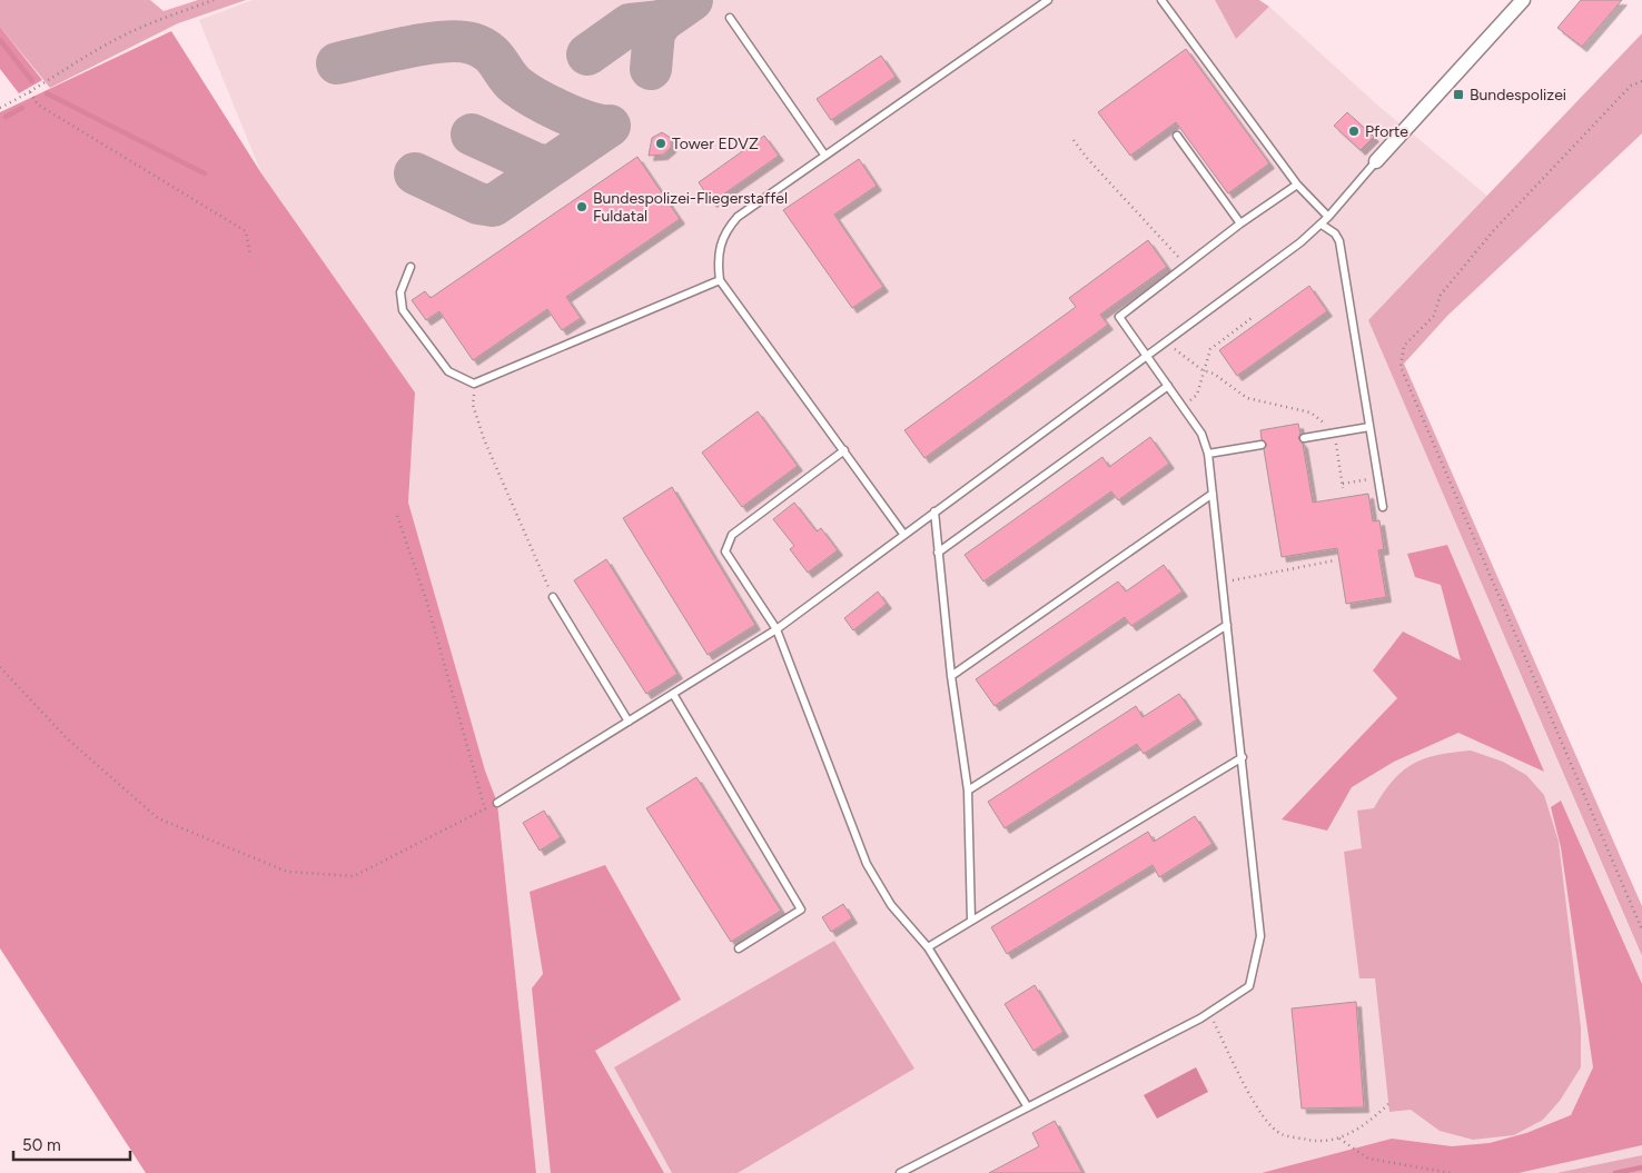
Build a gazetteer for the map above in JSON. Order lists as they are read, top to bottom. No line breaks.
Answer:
{"places":{"transit":["Bundespolizei"],"other":["Pforte","Tower EDVZ","Bundespolizei-Fliegerstaffel Fuldatal"]},"scale_bar":"50 m"}
